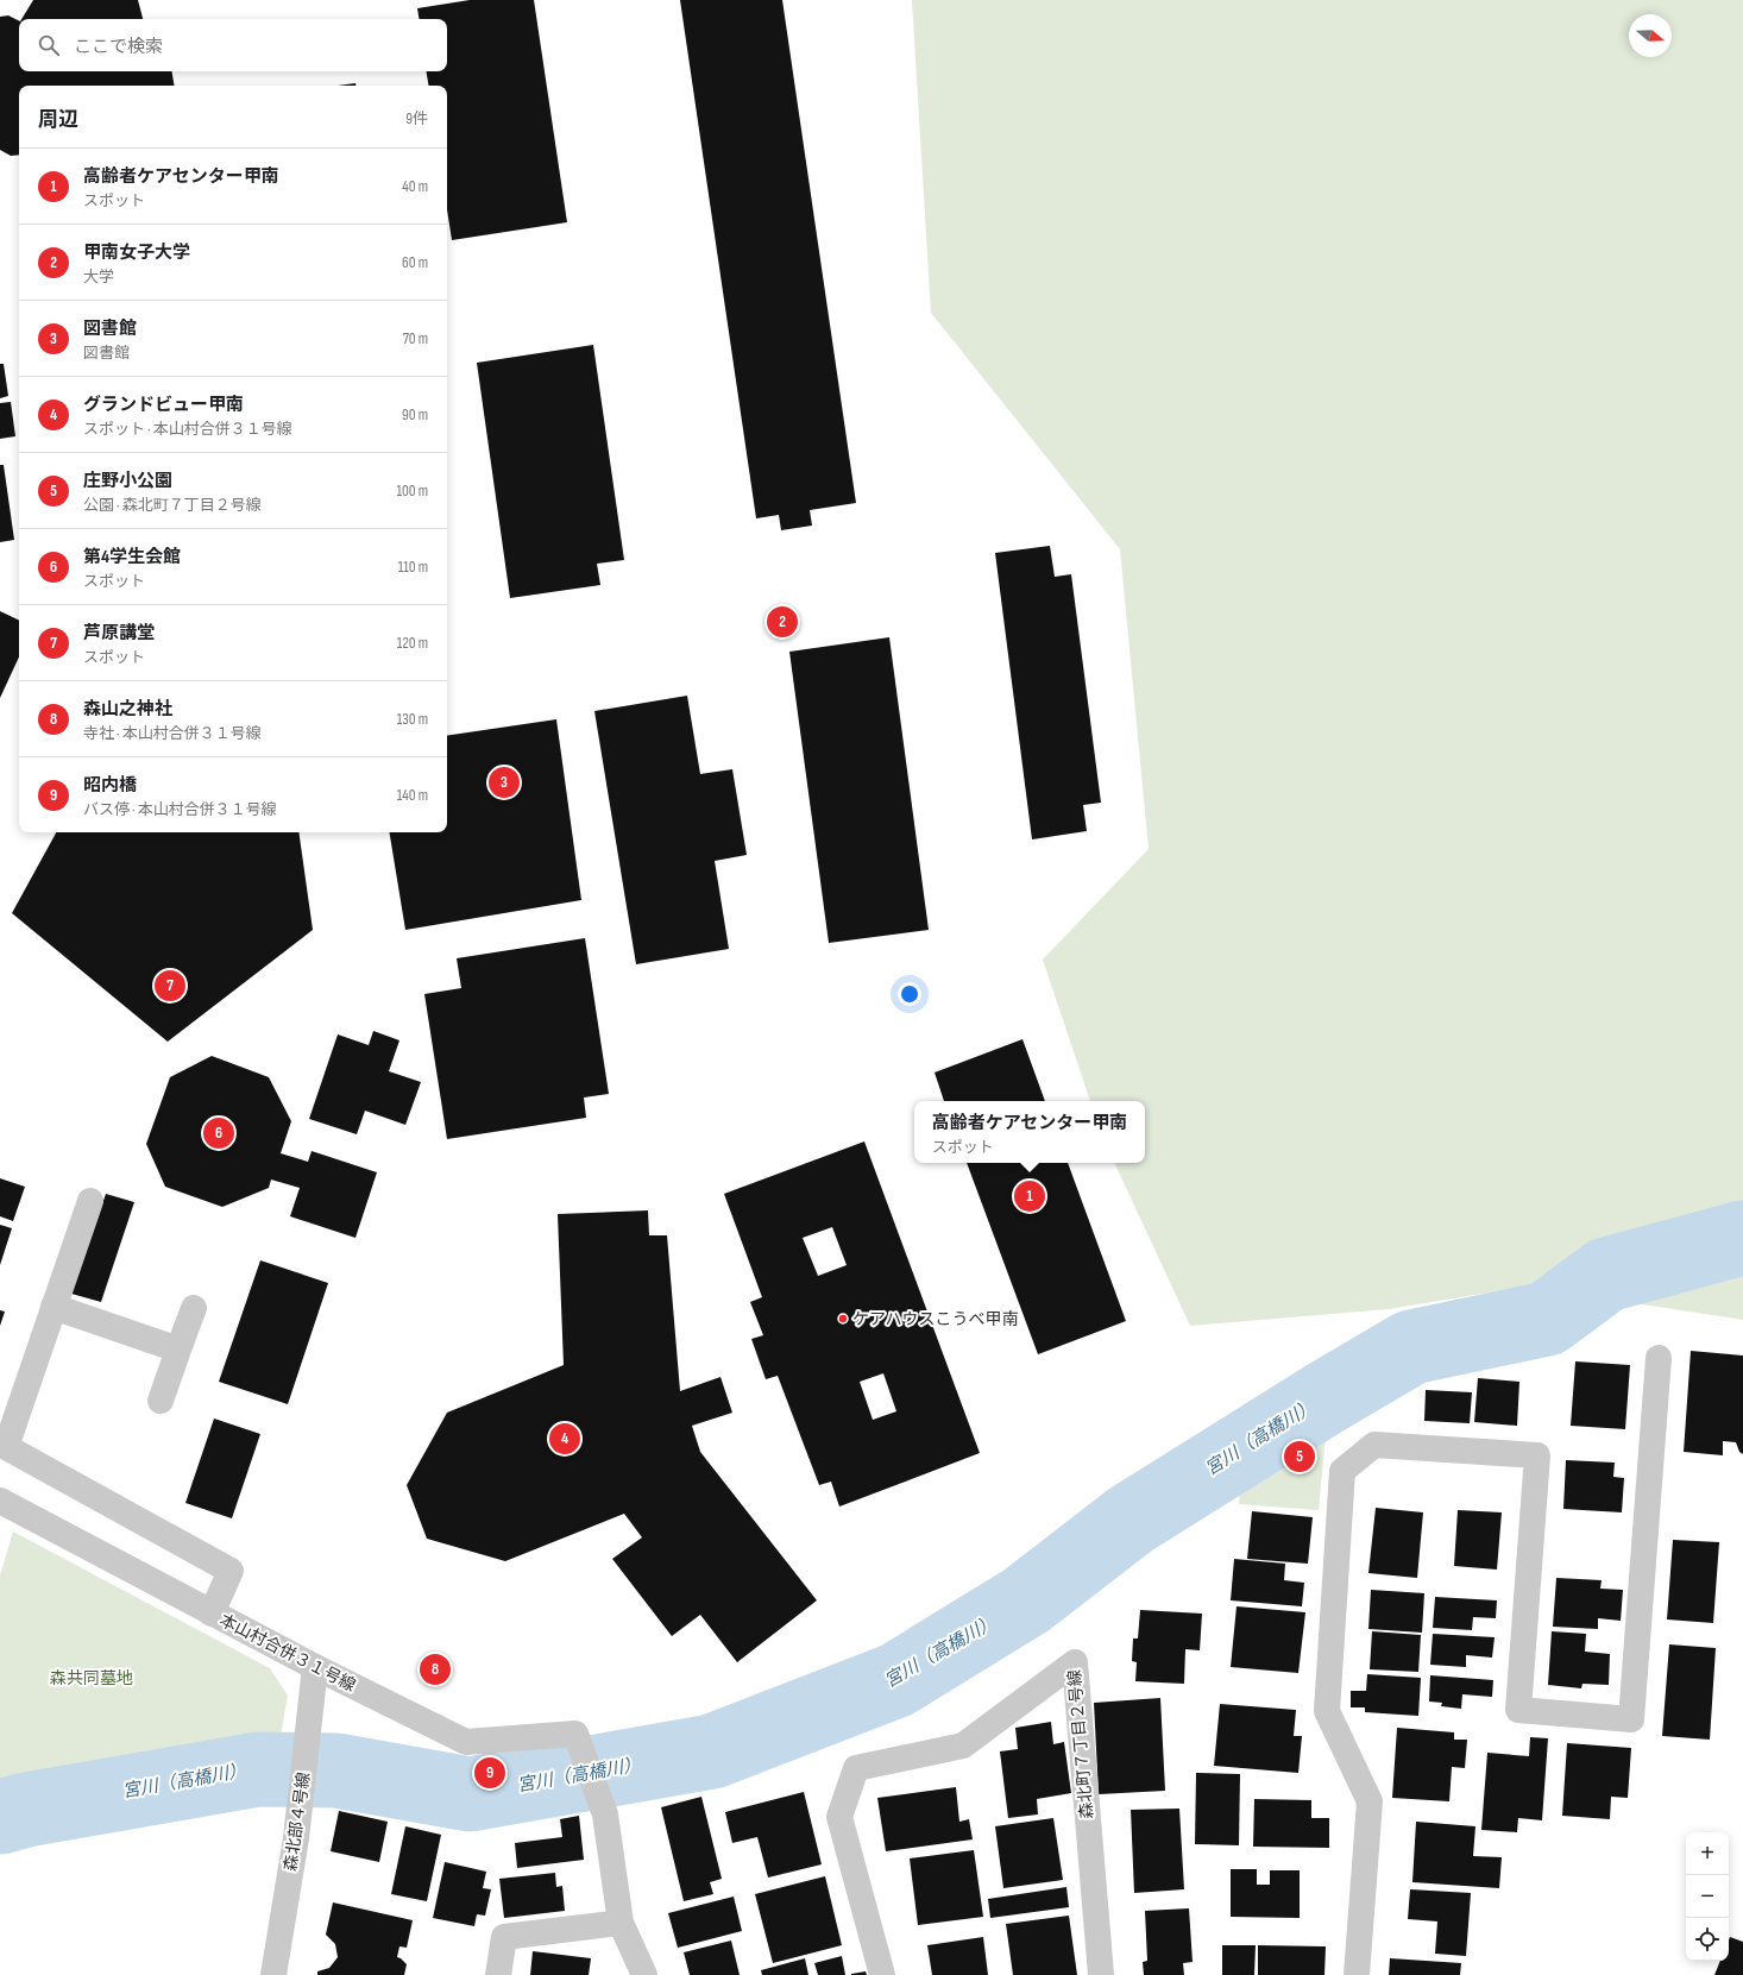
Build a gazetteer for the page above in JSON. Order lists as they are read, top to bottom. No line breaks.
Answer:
{"streets":{"street":["本山村合併３１号線","森北町７丁目２号線","森北部４号線"]},"crossings":[["本山村合併３１号線","森北部４号線"]],"water":["宮川（高橋川）"],"parks":["森共同墓地"],"places":["ケアハウスこうべ甲南"],"north":"right","page":{"search":"ここで検索","heading":["周辺","9件"],"list":[{"mark":"1","name":"高齢者ケアセンター甲南","note":"スポット","value":"40 m"},{"mark":"2","name":"甲南女子大学","note":"大学","value":"60 m"},{"mark":"3","name":"図書館","note":"図書館","value":"70 m"},{"mark":"4","name":"グランドビュー甲南","note":"スポット · 本山村合併３１号線","value":"90 m"},{"mark":"5","name":"庄野小公園","note":"公園 · 森北町７丁目２号線","value":"100 m"},{"mark":"6","name":"第4学生会館","note":"スポット","value":"110 m"},{"mark":"7","name":"芦原講堂","note":"スポット","value":"120 m"},{"mark":"8","name":"森山之神社","note":"寺社 · 本山村合併３１号線","value":"130 m"},{"mark":"9","name":"昭内橋","note":"バス停 · 本山村合併３１号線","value":"140 m"}],"pins":["2","3","7","6","1","4","5","8","9"],"popup":["高齢者ケアセンター甲南","スポット"],"map_buttons":["+","−"]}}
